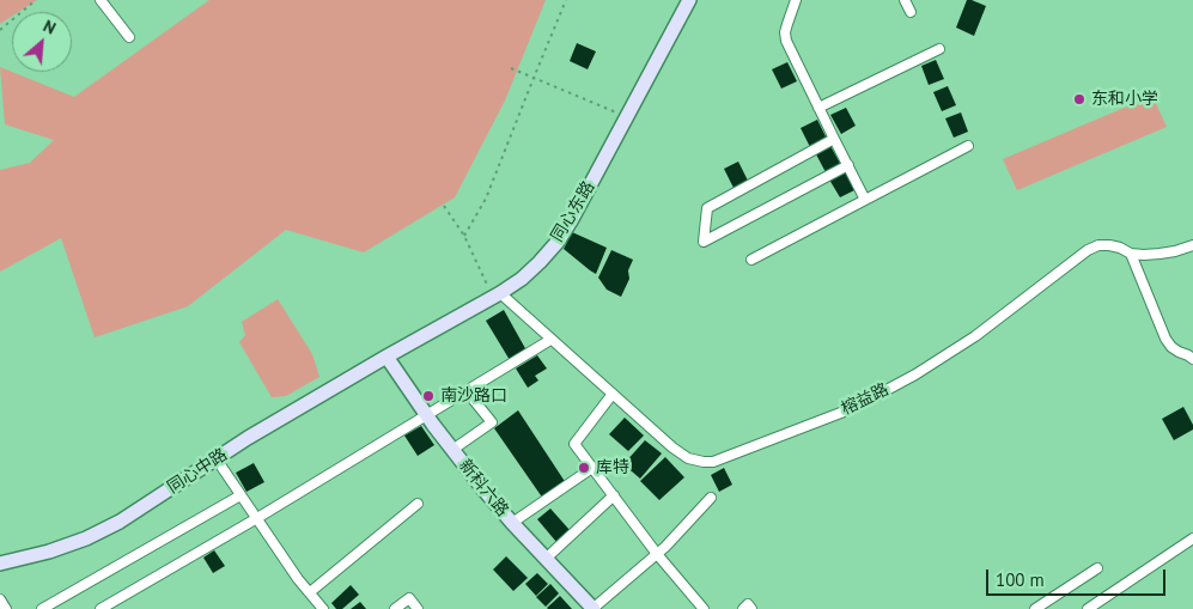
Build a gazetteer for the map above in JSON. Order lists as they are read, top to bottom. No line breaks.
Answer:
{"streets":{"street":["同心东路","榕益路","同心中路","新科六路"]},"crossings":[["同心东路","榕益路"],["同心东路","同心中路"],["同心东路","新科六路"],["同心中路","新科六路"]],"places":["东和小学","南沙路口","库特"],"scale_bar":"100 m","north":"top right"}
